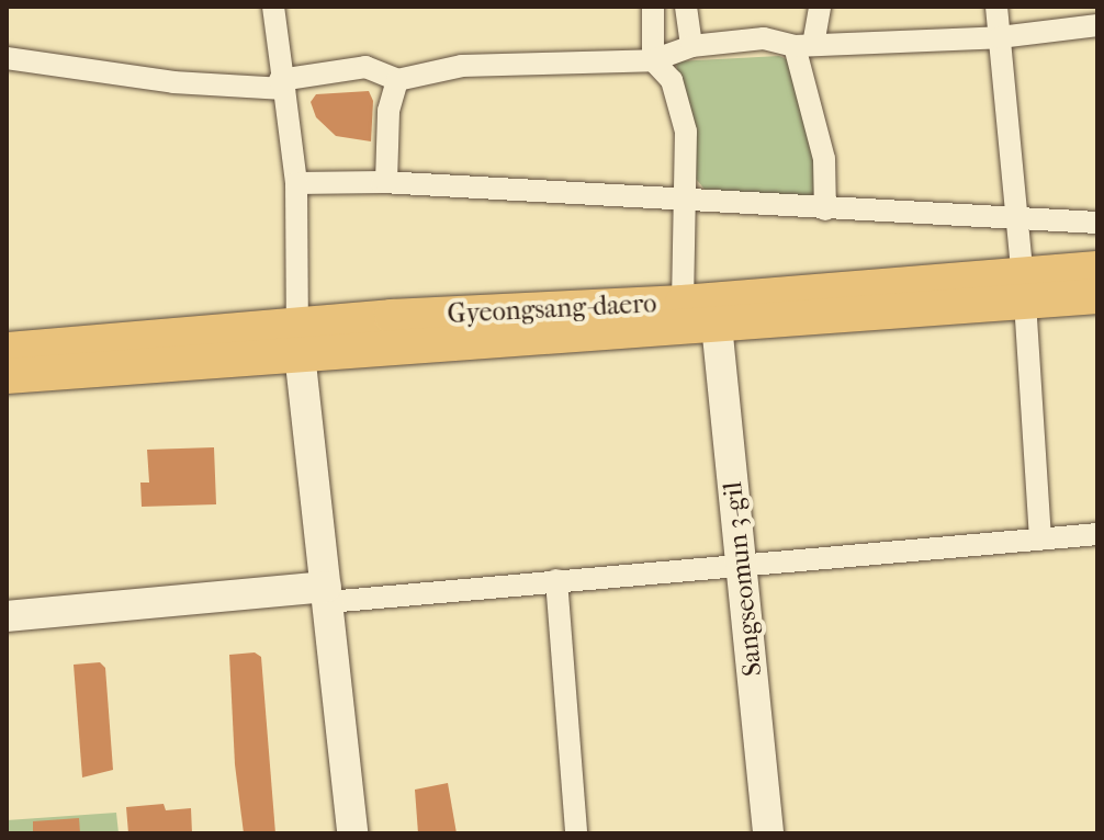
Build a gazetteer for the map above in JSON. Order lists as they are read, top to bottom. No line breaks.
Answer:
{"streets":{"main road":["Gyeongsang-daero"],"street":["Sangseomun 3-gil"]},"crossings":[["Gyeongsang-daero","Sangseomun 3-gil"]]}
